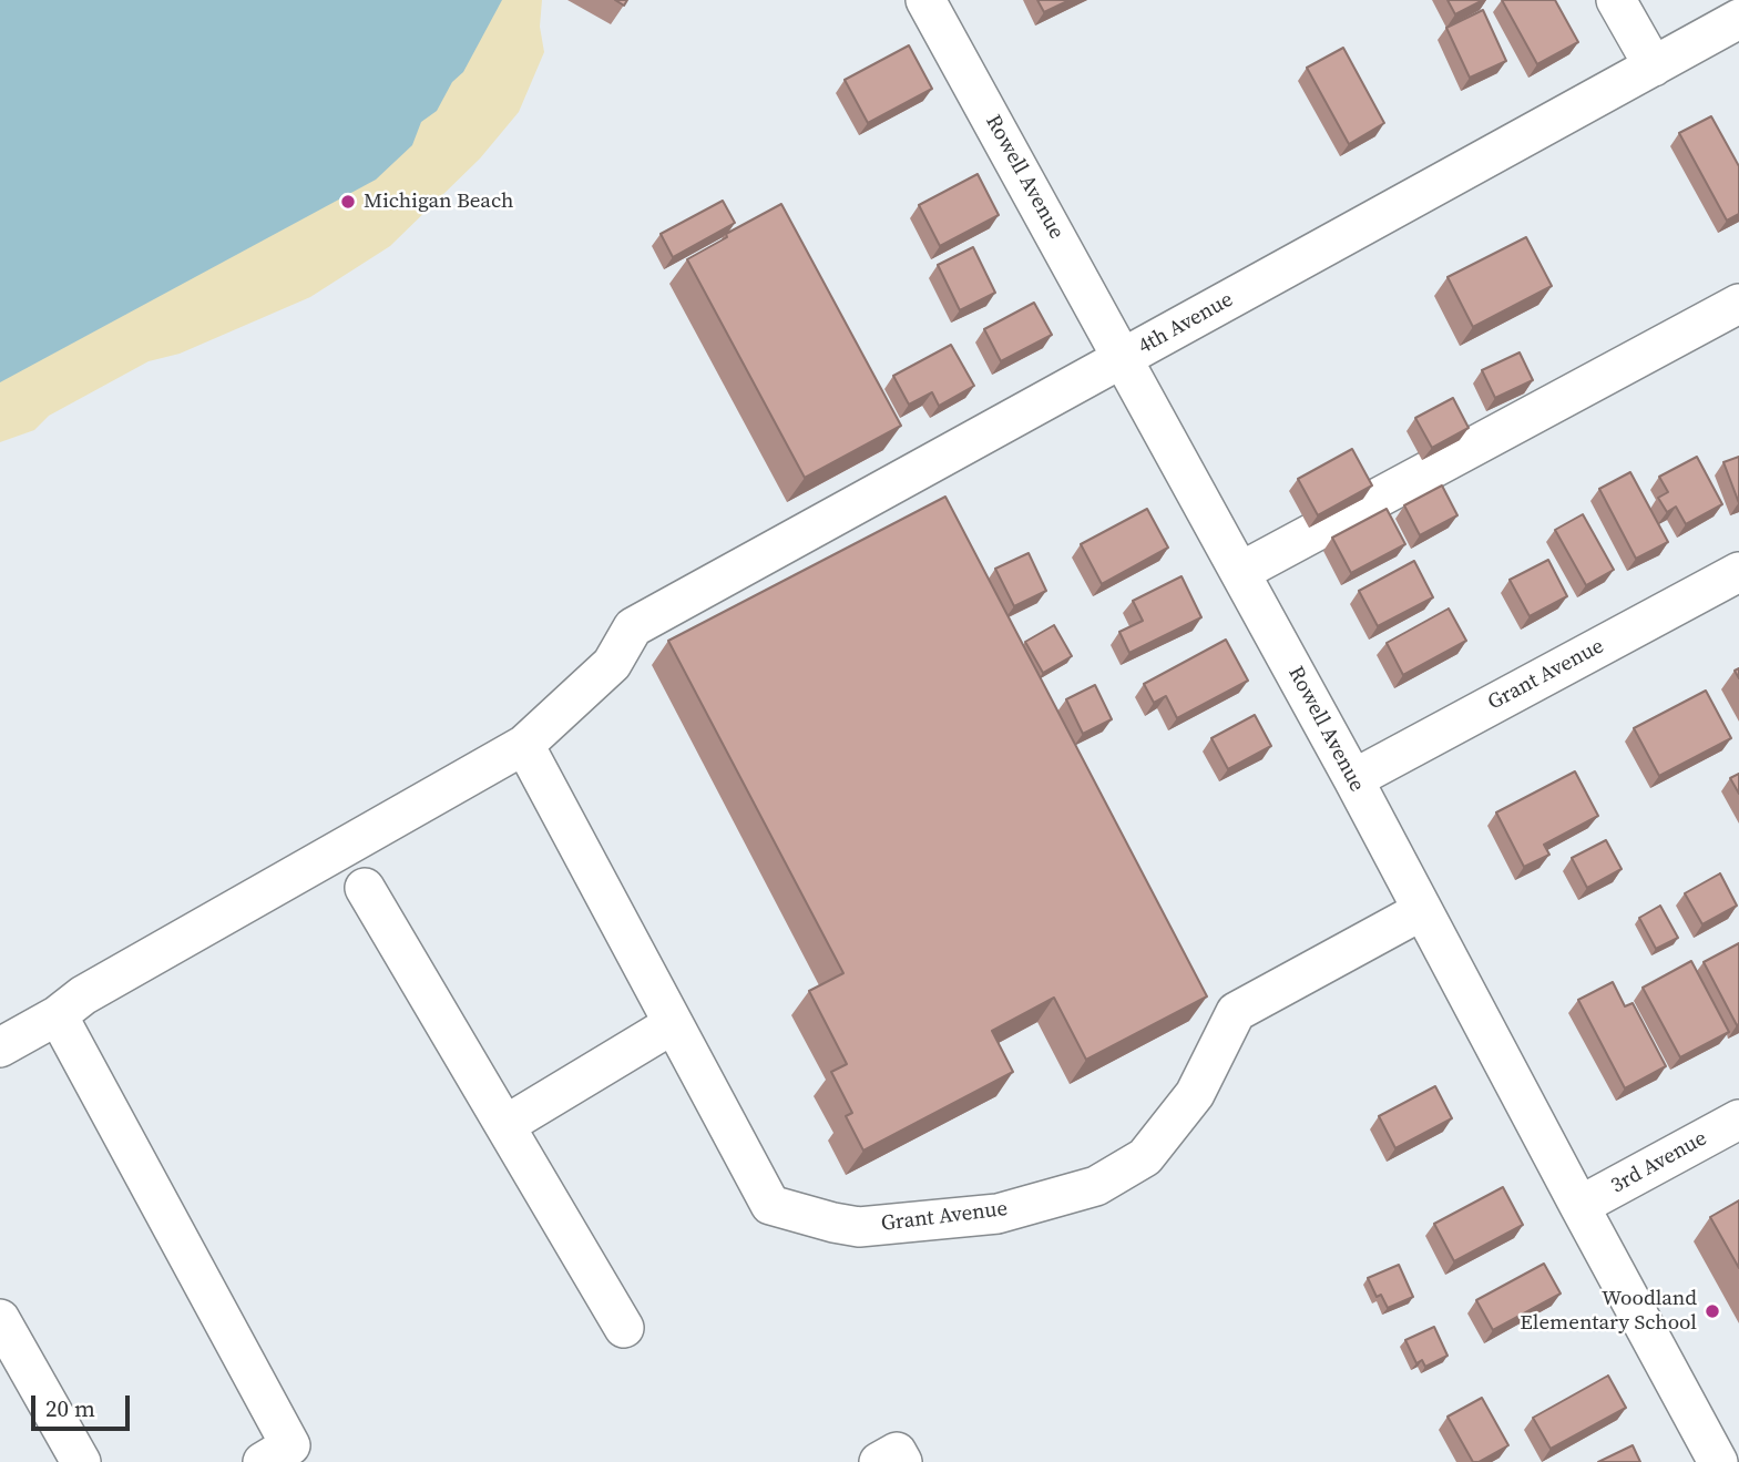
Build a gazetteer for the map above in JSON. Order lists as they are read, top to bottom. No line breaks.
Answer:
{"streets":{"street":["Rowell Avenue","4th Avenue","Grant Avenue","3rd Avenue"]},"crossings":[["Rowell Avenue","4th Avenue"],["Rowell Avenue","Grant Avenue"],["Rowell Avenue","3rd Avenue"]],"places":["Michigan Beach","Woodland Elementary School"],"scale_bar":"20 m"}
